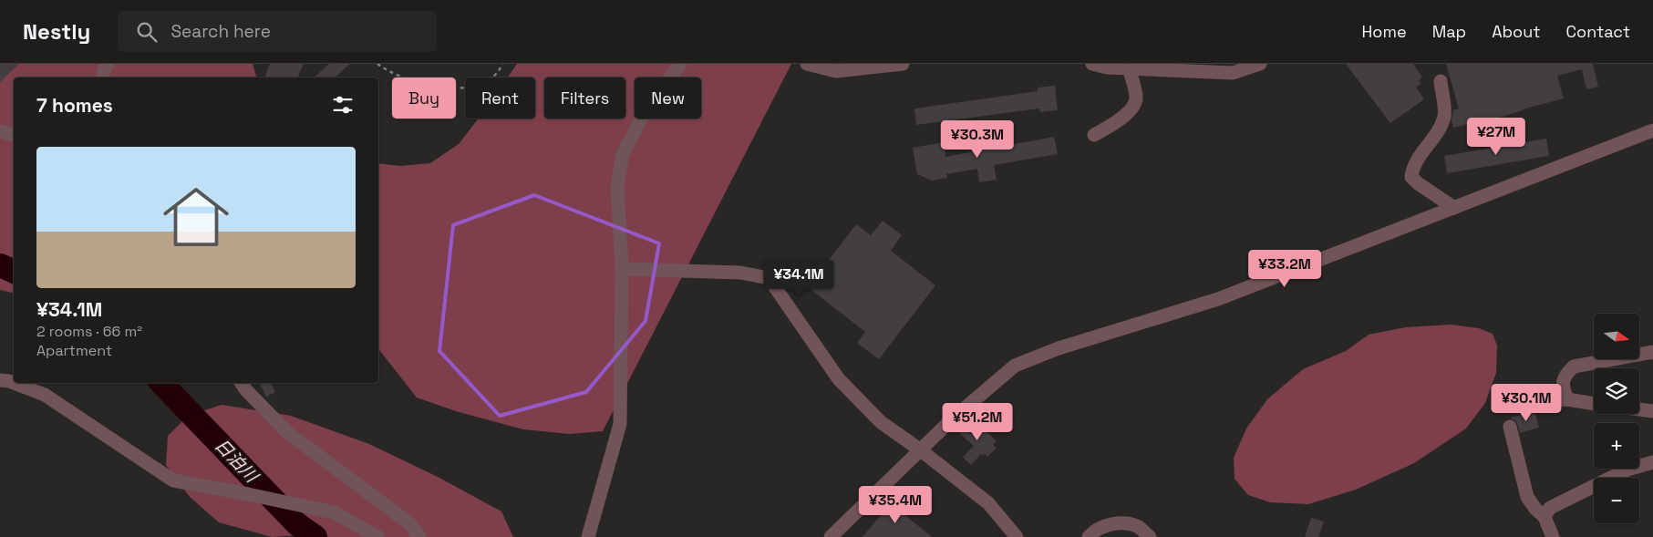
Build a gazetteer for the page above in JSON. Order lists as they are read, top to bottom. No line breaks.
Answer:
{"water":["日泊川"],"north":"right","page":{"header":"Nestly","search":"Search here","nav":["Home","Map","About","Contact"],"chip":["Buy","Rent","Filters","New"],"heading":"7 homes","price":["¥27M","¥30.3M","¥33.2M","¥34.1M","¥30.1M","¥51.2M","¥35.4M"],"list":[{"name":"¥34.1M","note":"2 rooms · 66 m² · Apartment"}],"map_buttons":["+","−"]}}
